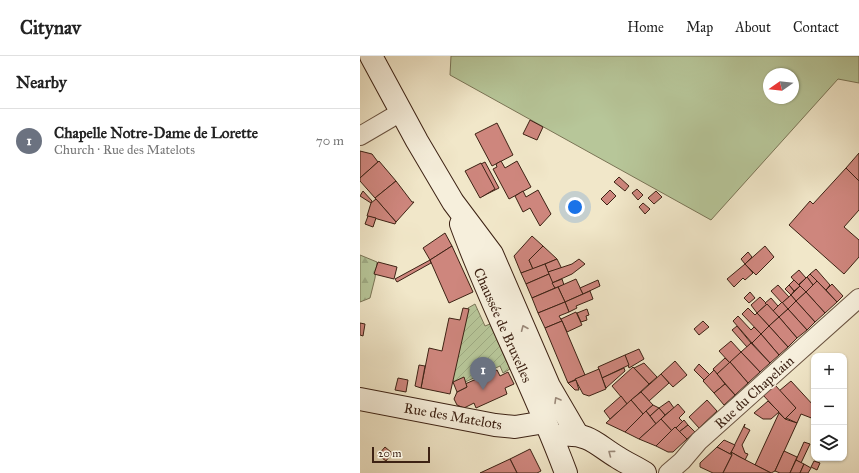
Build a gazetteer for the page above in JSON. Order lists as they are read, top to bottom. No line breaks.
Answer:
{"streets":{"street":["Chaussée de Bruxelles","Rue du Chapelain","Rue des Matelots"]},"crossings":[["Chaussée de Bruxelles","Rue des Matelots"]],"scale_bar":"20 m","north":"left","page":{"header":"Citynav","nav":["Home","Map","About","Contact"],"heading":"Nearby","list":[{"mark":"1","name":"Chapelle Notre-Dame de Lorette","note":"Church · Rue des Matelots","value":"70 m"}],"map_buttons":["+","−"],"pins":"1","scale":"20 m"}}
